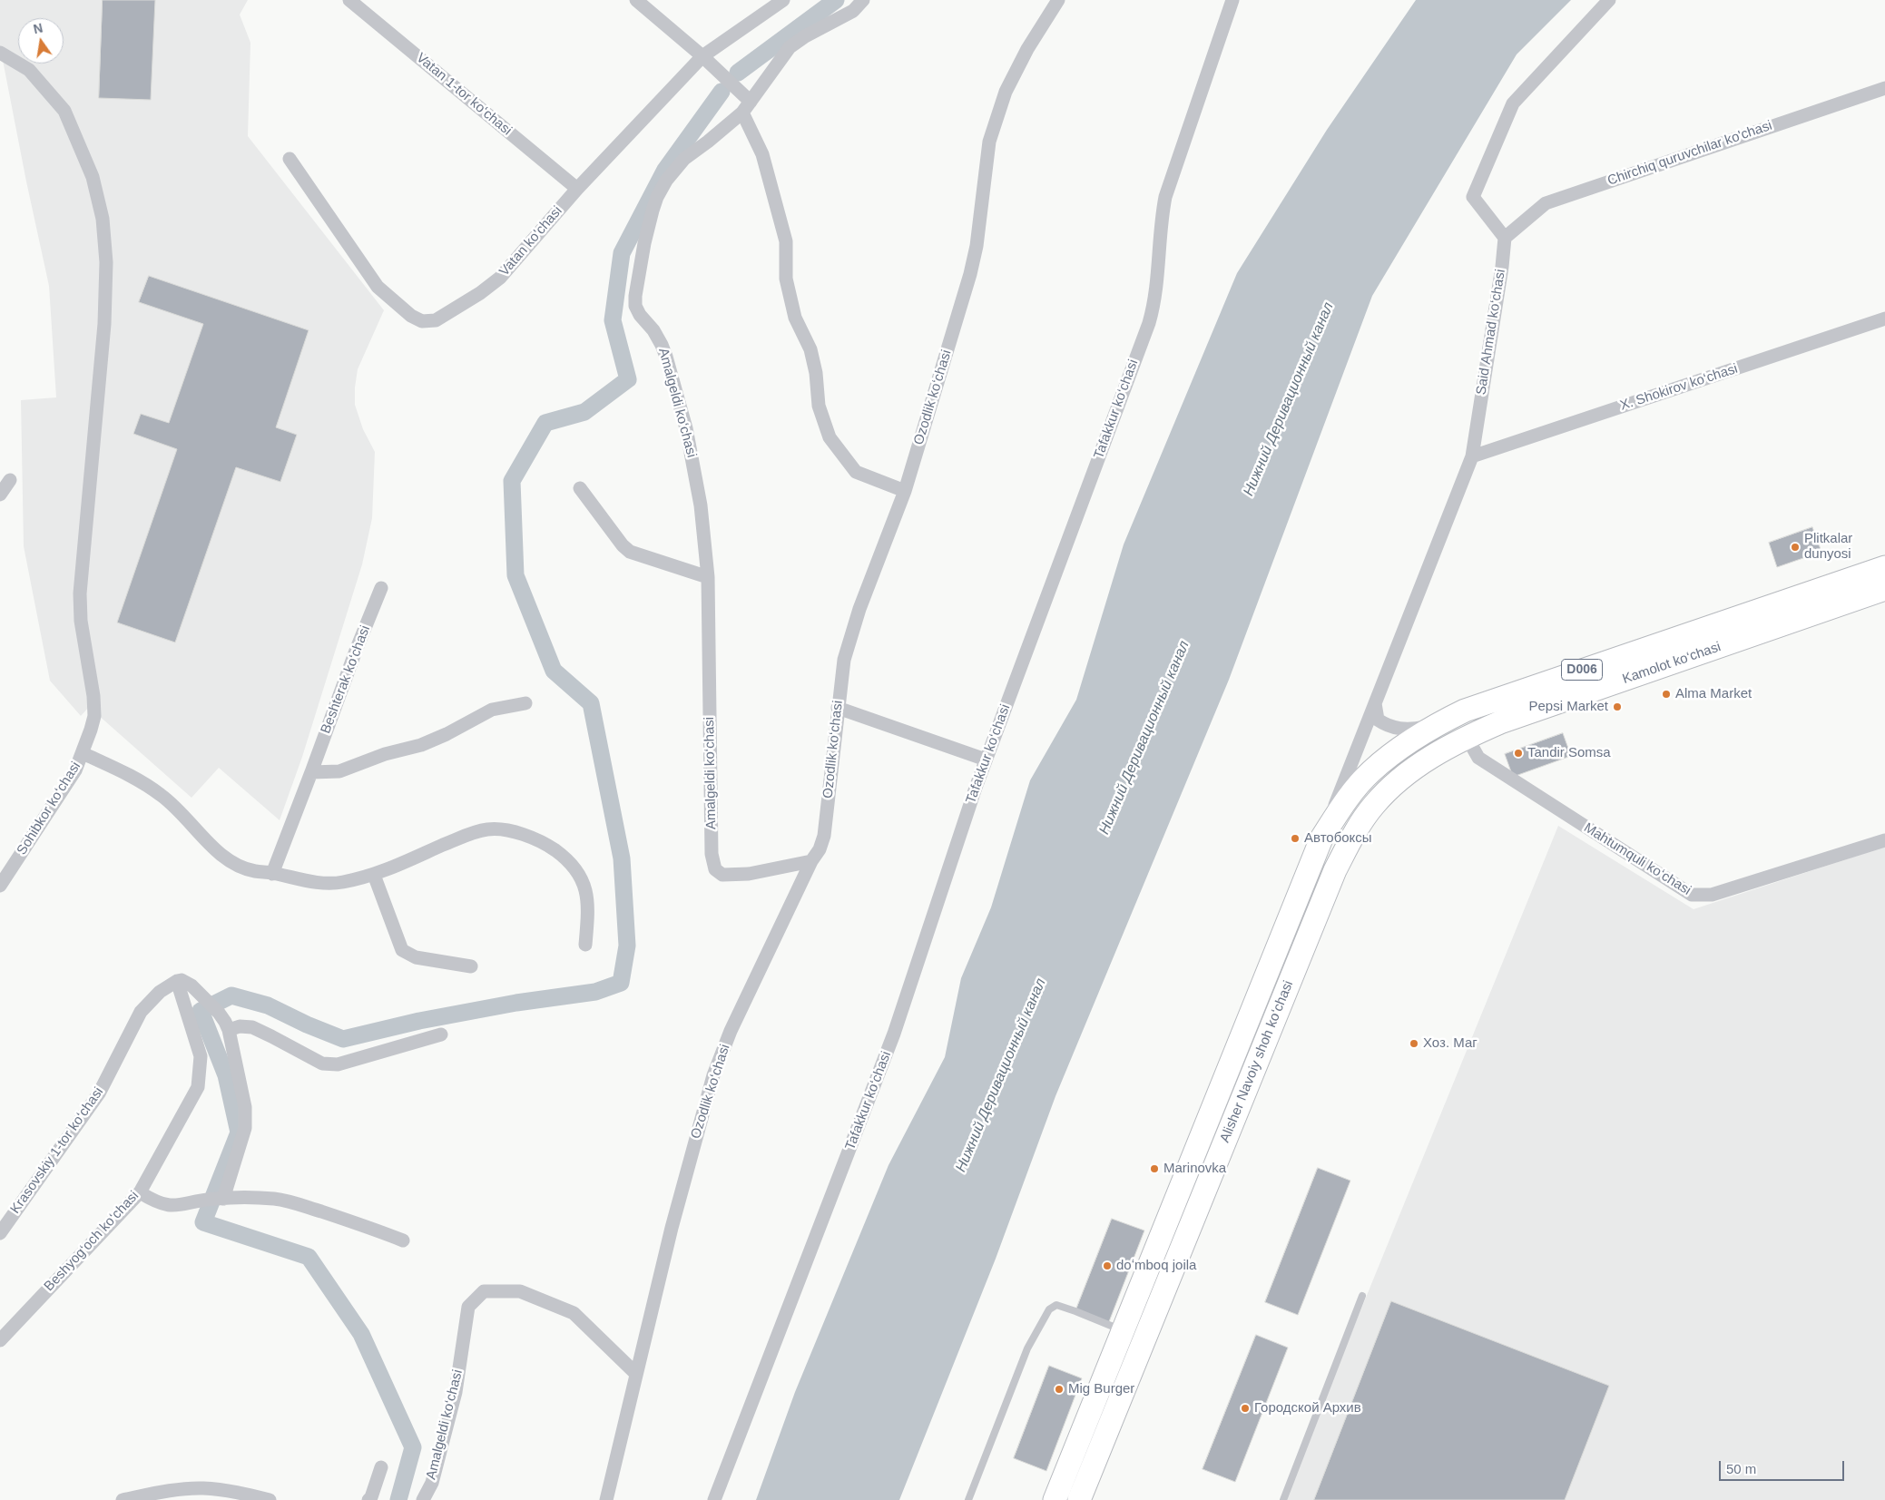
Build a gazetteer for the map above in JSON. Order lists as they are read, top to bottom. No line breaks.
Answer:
{"streets":{"main road":["Kamolot ko‘chasi","D006","Alisher Navoiy shoh koʻchasi"],"street":["Vatan 1-tor ko‘chasi","Chirchiq quruvchilar ko'chasi","Vatan ko'chasi","Said Ahmad ko‘chasi","X. Shokirov ko‘chasi","Ozodlik ko‘chasi","Amalgeldi ko‘chasi","Tafakkur ko‘chasi","Beshterak ko‘chasi","Sohibkor ko‘chasi","Mahtumquli ko‘chasi","Krasovskiy 1-tor ko‘chasi","Beshyog‘och ko‘chasi"]},"crossings":[["Vatan 1-tor ko‘chasi","Vatan ko'chasi"],["Chirchiq quruvchilar ko'chasi","Said Ahmad ko‘chasi"],["Said Ahmad ko‘chasi","X. Shokirov ko‘chasi"],["Said Ahmad ko‘chasi","D006"],["Said Ahmad ko‘chasi","Alisher Navoiy shoh koʻchasi"],["Ozodlik ko‘chasi","Amalgeldi ko‘chasi"],["Kamolot ko‘chasi","Mahtumquli ko‘chasi"],["Kamolot ko‘chasi","Alisher Navoiy shoh koʻchasi"],["D006","Alisher Navoiy shoh koʻchasi"],["Krasovskiy 1-tor ko‘chasi","Beshyog‘och ko‘chasi"]],"water":["Нижний Деривационный канал"],"places":["Plitkalar dunyosi","Alma Market","Pepsi Market","Tandir Somsa","Автобоксы","Хоз. Маг","Marinovka","doʻmboq joila","Mig Burger","Городской Архив"],"scale_bar":"50 m","north":"top"}
